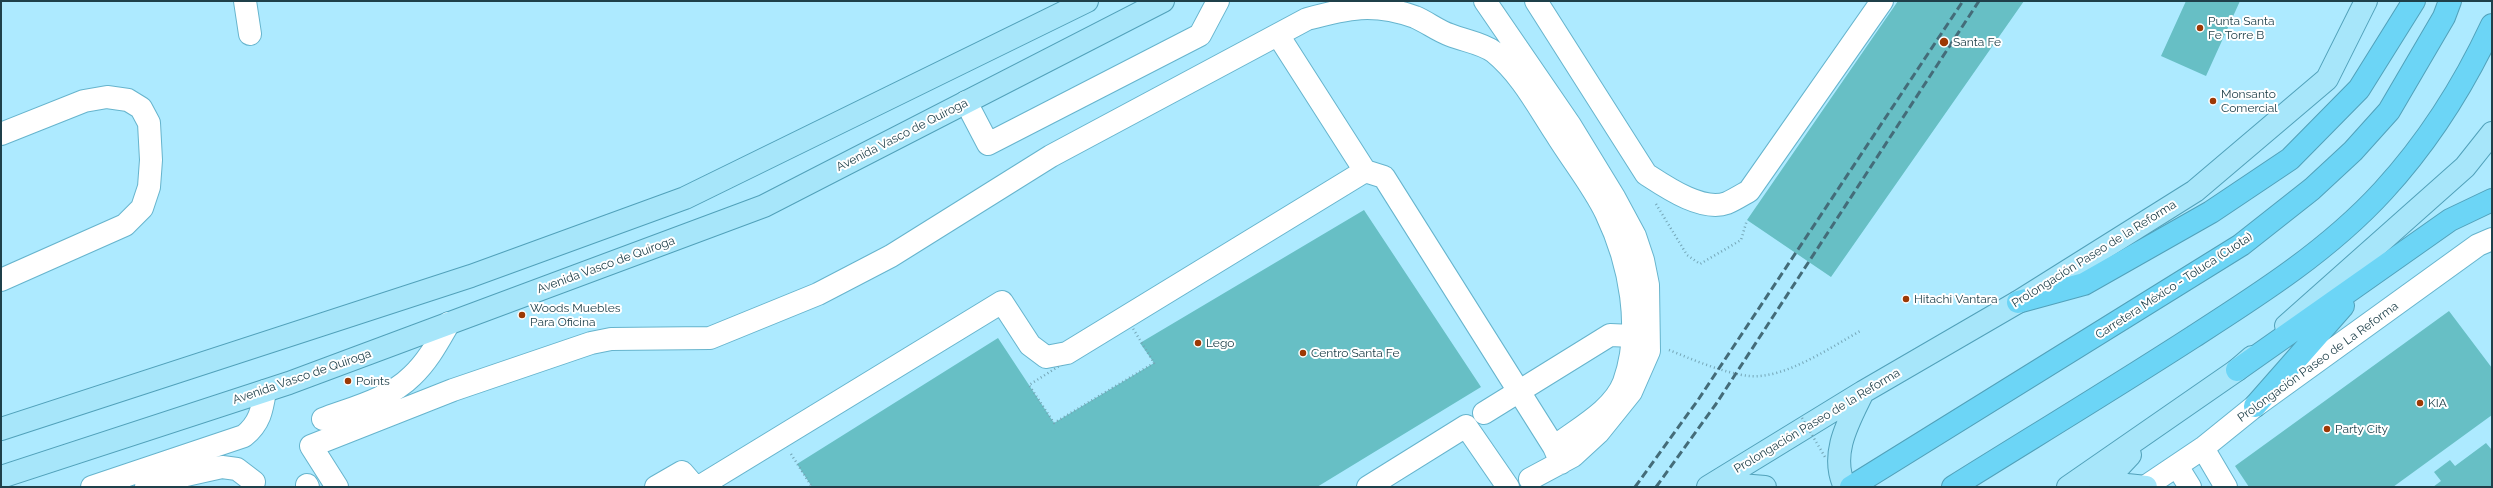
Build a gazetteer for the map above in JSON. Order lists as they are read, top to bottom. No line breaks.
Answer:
{"streets":{"highway":["Carretera México - Toluca (Cuota)"],"main road":["Avenida Vasco de Quiroga","Prolongación Paseo de la Reforma"],"street":["Prolongación Paseo de La Reforma"]},"places":["Punta Santa Fe Torre B","Santa Fe","Monsanto Comercial","Hitachi Vantara","Woods Muebles Para Oficina","Lego","Centro Santa Fe","Points","KIA","Party City"]}
